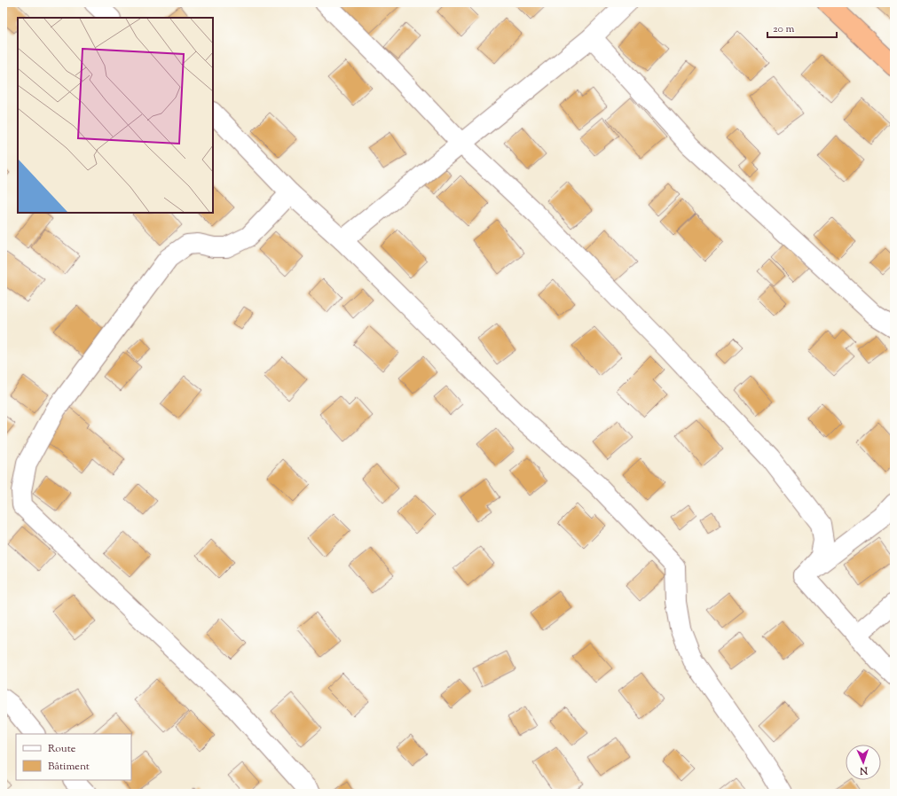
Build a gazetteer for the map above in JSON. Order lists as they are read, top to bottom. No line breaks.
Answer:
{"legend":["Route","Bâtiment"],"scale_bar":"20 m","north":"bottom"}
